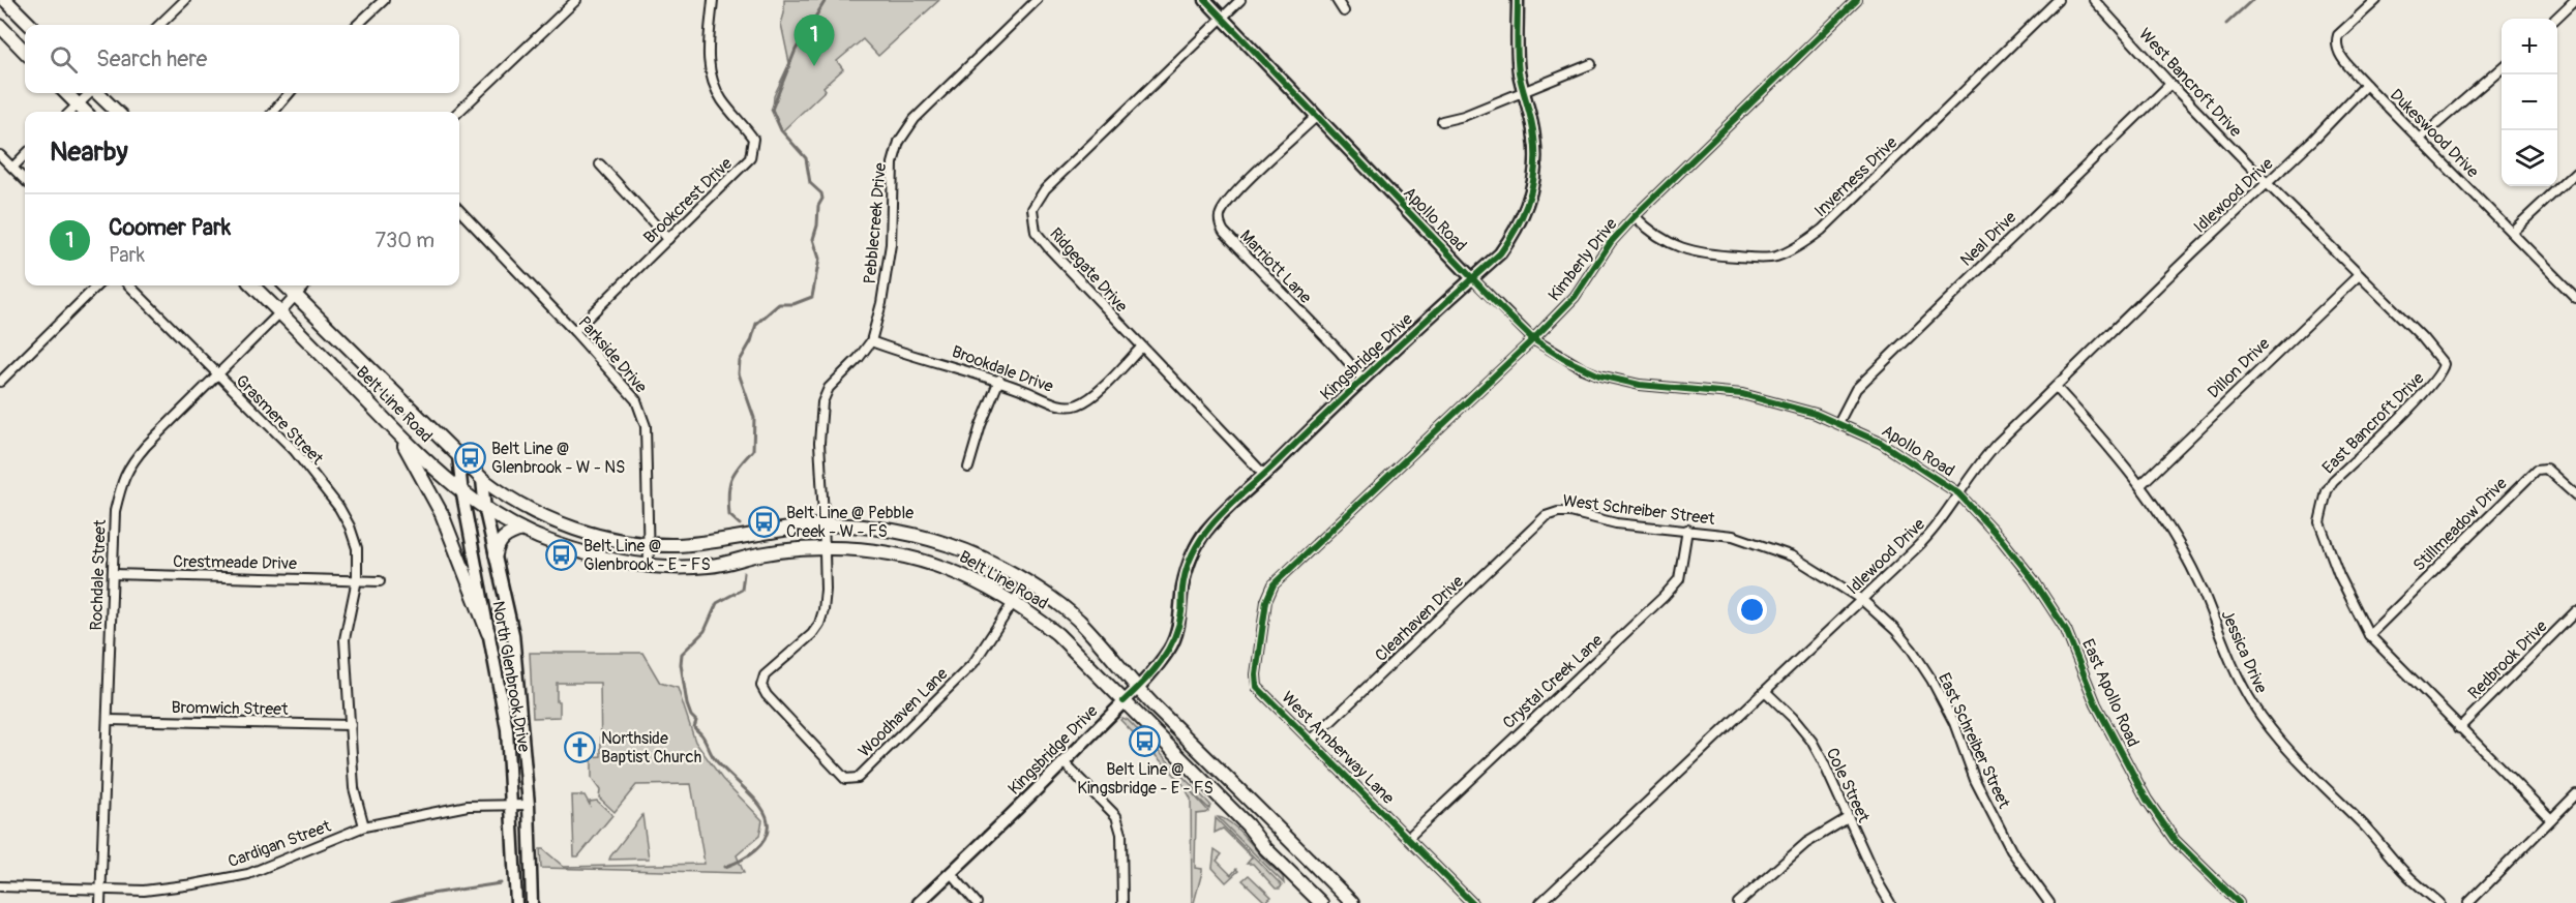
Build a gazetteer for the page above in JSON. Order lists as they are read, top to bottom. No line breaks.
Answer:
{"streets":{"main road":["Belt Line Road"],"street":["West Bancroft Drive","Dukeswood Drive","Inverness Drive","Idlewood Drive","Brookcrest Drive","Apollo Road","Pebblecreek Drive","Neal Drive","Kimberly Drive","Marriott Lane","Ridgegate Drive","Parkside Drive","Kingsbridge Drive","Dillon Drive","Brookdale Drive","Grasmere Street","East Bancroft Drive","West Schreiber Street","Stillmeadow Drive","Crestmeade Drive","Rochdale Street","Clearhaven Drive","Jessica Drive","Redbrook Drive","North Glenbrook Drive","Crystal Creek Lane","East Apollo Road","Bromwich Street","Woodhaven Lane","East Schreiber Street","West Amberway Lane","Cole Street","Cardigan Street"]},"crossings":[["West Bancroft Drive","Idlewood Drive"],["West Bancroft Drive","Neal Drive"],["West Bancroft Drive","East Bancroft Drive"],["Dukeswood Drive","Idlewood Drive"],["Inverness Drive","Kimberly Drive"],["Idlewood Drive","Apollo Road"],["Idlewood Drive","East Bancroft Drive"],["Idlewood Drive","West Schreiber Street"],["Idlewood Drive","Jessica Drive"],["Idlewood Drive","East Apollo Road"],["Idlewood Drive","East Schreiber Street"],["Idlewood Drive","Cole Street"],["Brookcrest Drive","Parkside Drive"],["Apollo Road","Neal Drive"],["Apollo Road","Kimberly Drive"],["Apollo Road","Marriott Lane"],["Apollo Road","Ridgegate Drive"],["Apollo Road","Kingsbridge Drive"],["Apollo Road","East Apollo Road"],["Pebblecreek Drive","Brookdale Drive"],["Pebblecreek Drive","Belt Line Road"],["Pebblecreek Drive","Woodhaven Lane"],["Kimberly Drive","West Amberway Lane"],["Marriott Lane","Kingsbridge Drive"],["Ridgegate Drive","Kingsbridge Drive"],["Ridgegate Drive","Brookdale Drive"],["Parkside Drive","Belt Line Road"],["Kingsbridge Drive","Belt Line Road"],["Dillon Drive","East Bancroft Drive"],["Dillon Drive","Jessica Drive"],["Belt Line Road","Rochdale Street"],["Belt Line Road","North Glenbrook Drive"],["Belt Line Road","Woodhaven Lane"],["Grasmere Street","Crestmeade Drive"],["Grasmere Street","Rochdale Street"],["Grasmere Street","Bromwich Street"],["Grasmere Street","Cardigan Street"],["East Bancroft Drive","Stillmeadow Drive"],["East Bancroft Drive","Redbrook Drive"],["West Schreiber Street","Clearhaven Drive"],["West Schreiber Street","Crystal Creek Lane"],["West Schreiber Street","East Schreiber Street"],["Crestmeade Drive","Rochdale Street"],["Rochdale Street","Bromwich Street"],["Rochdale Street","Cardigan Street"],["Clearhaven Drive","West Amberway Lane"],["North Glenbrook Drive","Cardigan Street"],["Crystal Creek Lane","West Amberway Lane"]],"places":{"bus stop":["Belt Line @ Glenbrook - W - NS","Belt Line @ Pebble Creek - W - FS","Belt Line @ Glenbrook - E - FS","Belt Line @ Kingsbridge - E - FS"],"church":["Northside Baptist Church"]},"page":{"pins":"1","map_buttons":["+","−"],"search":"Search here","heading":"Nearby","list":[{"mark":"1","name":"Coomer Park","note":"Park","value":"730 m"}]}}
